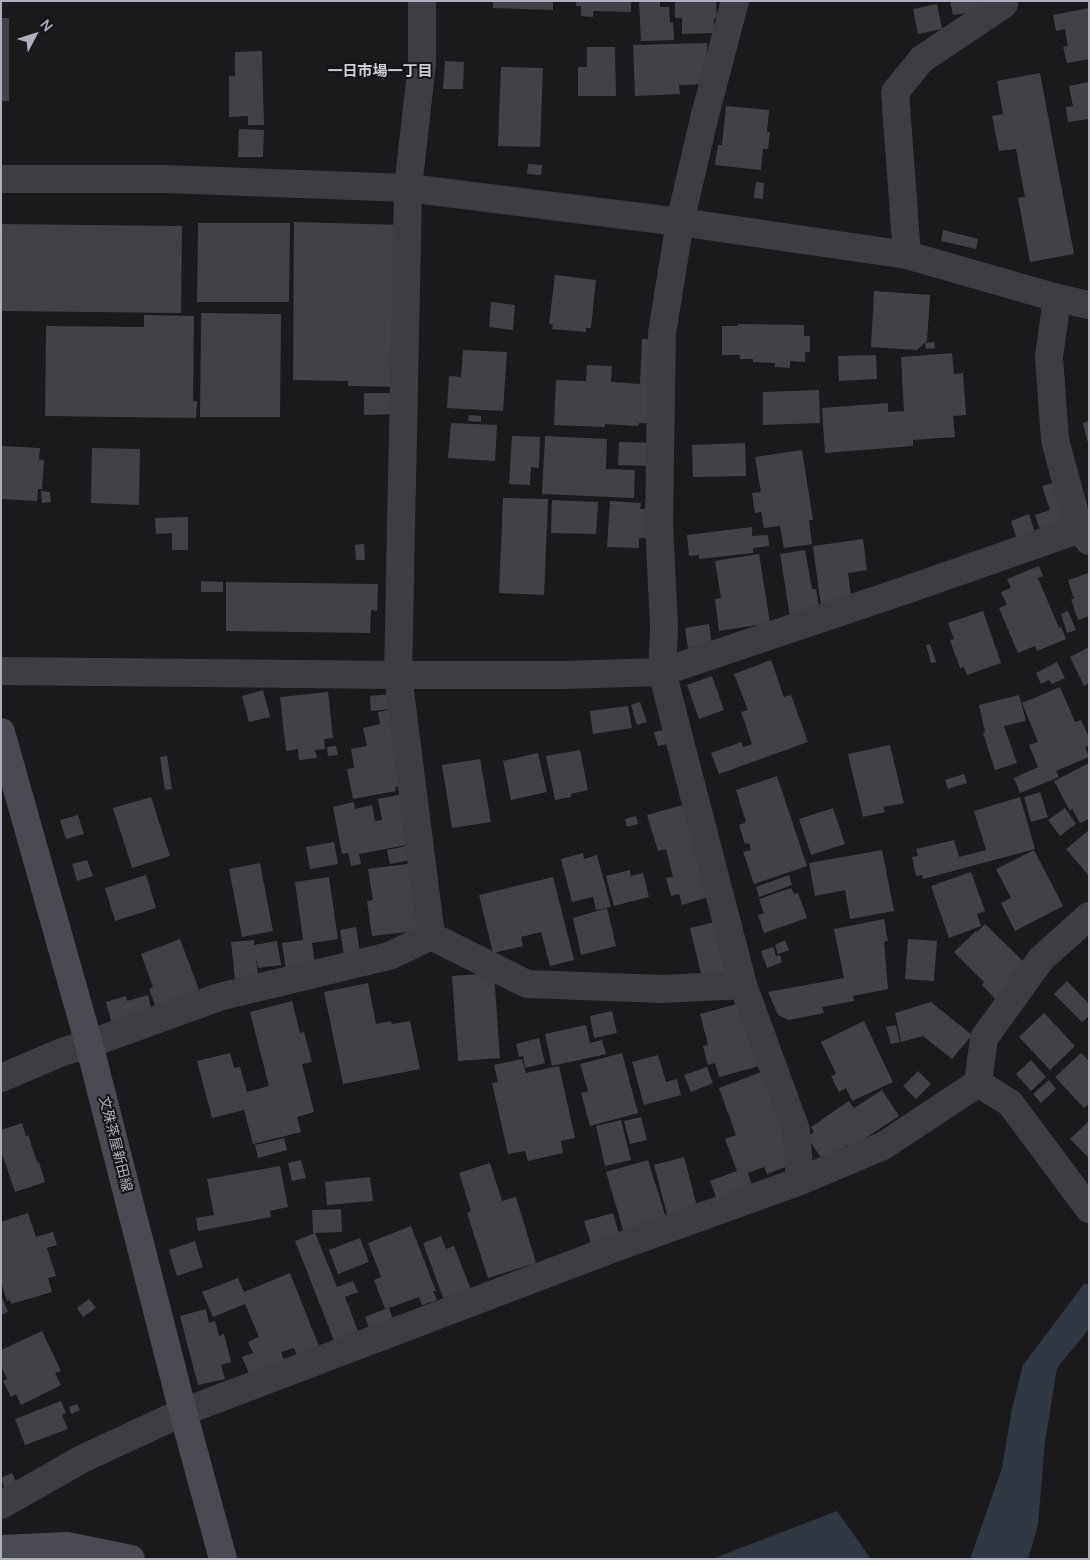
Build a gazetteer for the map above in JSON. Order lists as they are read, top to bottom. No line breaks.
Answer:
{"streets":{"main road":["文殊茶屋新田線"]},"districts":["一日市場一丁目"],"north":"top right"}
